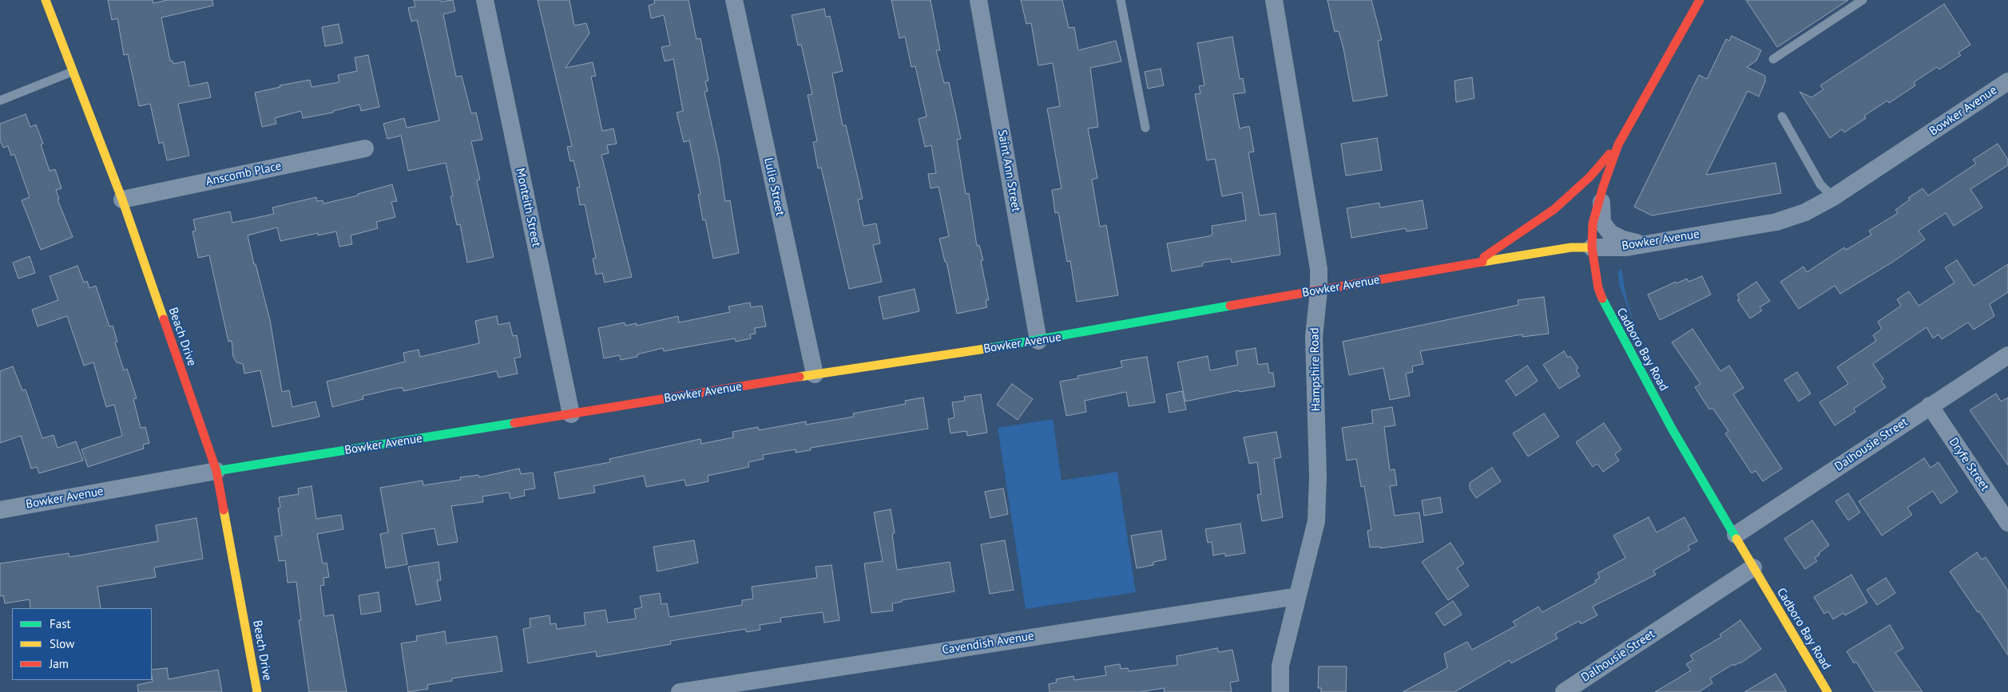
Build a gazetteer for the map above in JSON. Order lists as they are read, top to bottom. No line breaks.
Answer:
{"streets":{"main road":["Bowker Avenue","Beach Drive","Cadboro Bay Road"],"street":["Saint Ann Street","Anscomb Place","Lulie Street","Monteith Street","Hampshire Road","Dalhousie Street","Dryfe Street","Cavendish Avenue"]},"crossings":[["Bowker Avenue","Saint Ann Street"],["Bowker Avenue","Lulie Street"],["Bowker Avenue","Monteith Street"],["Bowker Avenue","Beach Drive"],["Bowker Avenue","Cadboro Bay Road"],["Bowker Avenue","Hampshire Road"],["Anscomb Place","Beach Drive"],["Cadboro Bay Road","Dalhousie Street"],["Hampshire Road","Cavendish Avenue"],["Dalhousie Street","Dryfe Street"]],"legend":["Fast","Slow","Jam"]}
